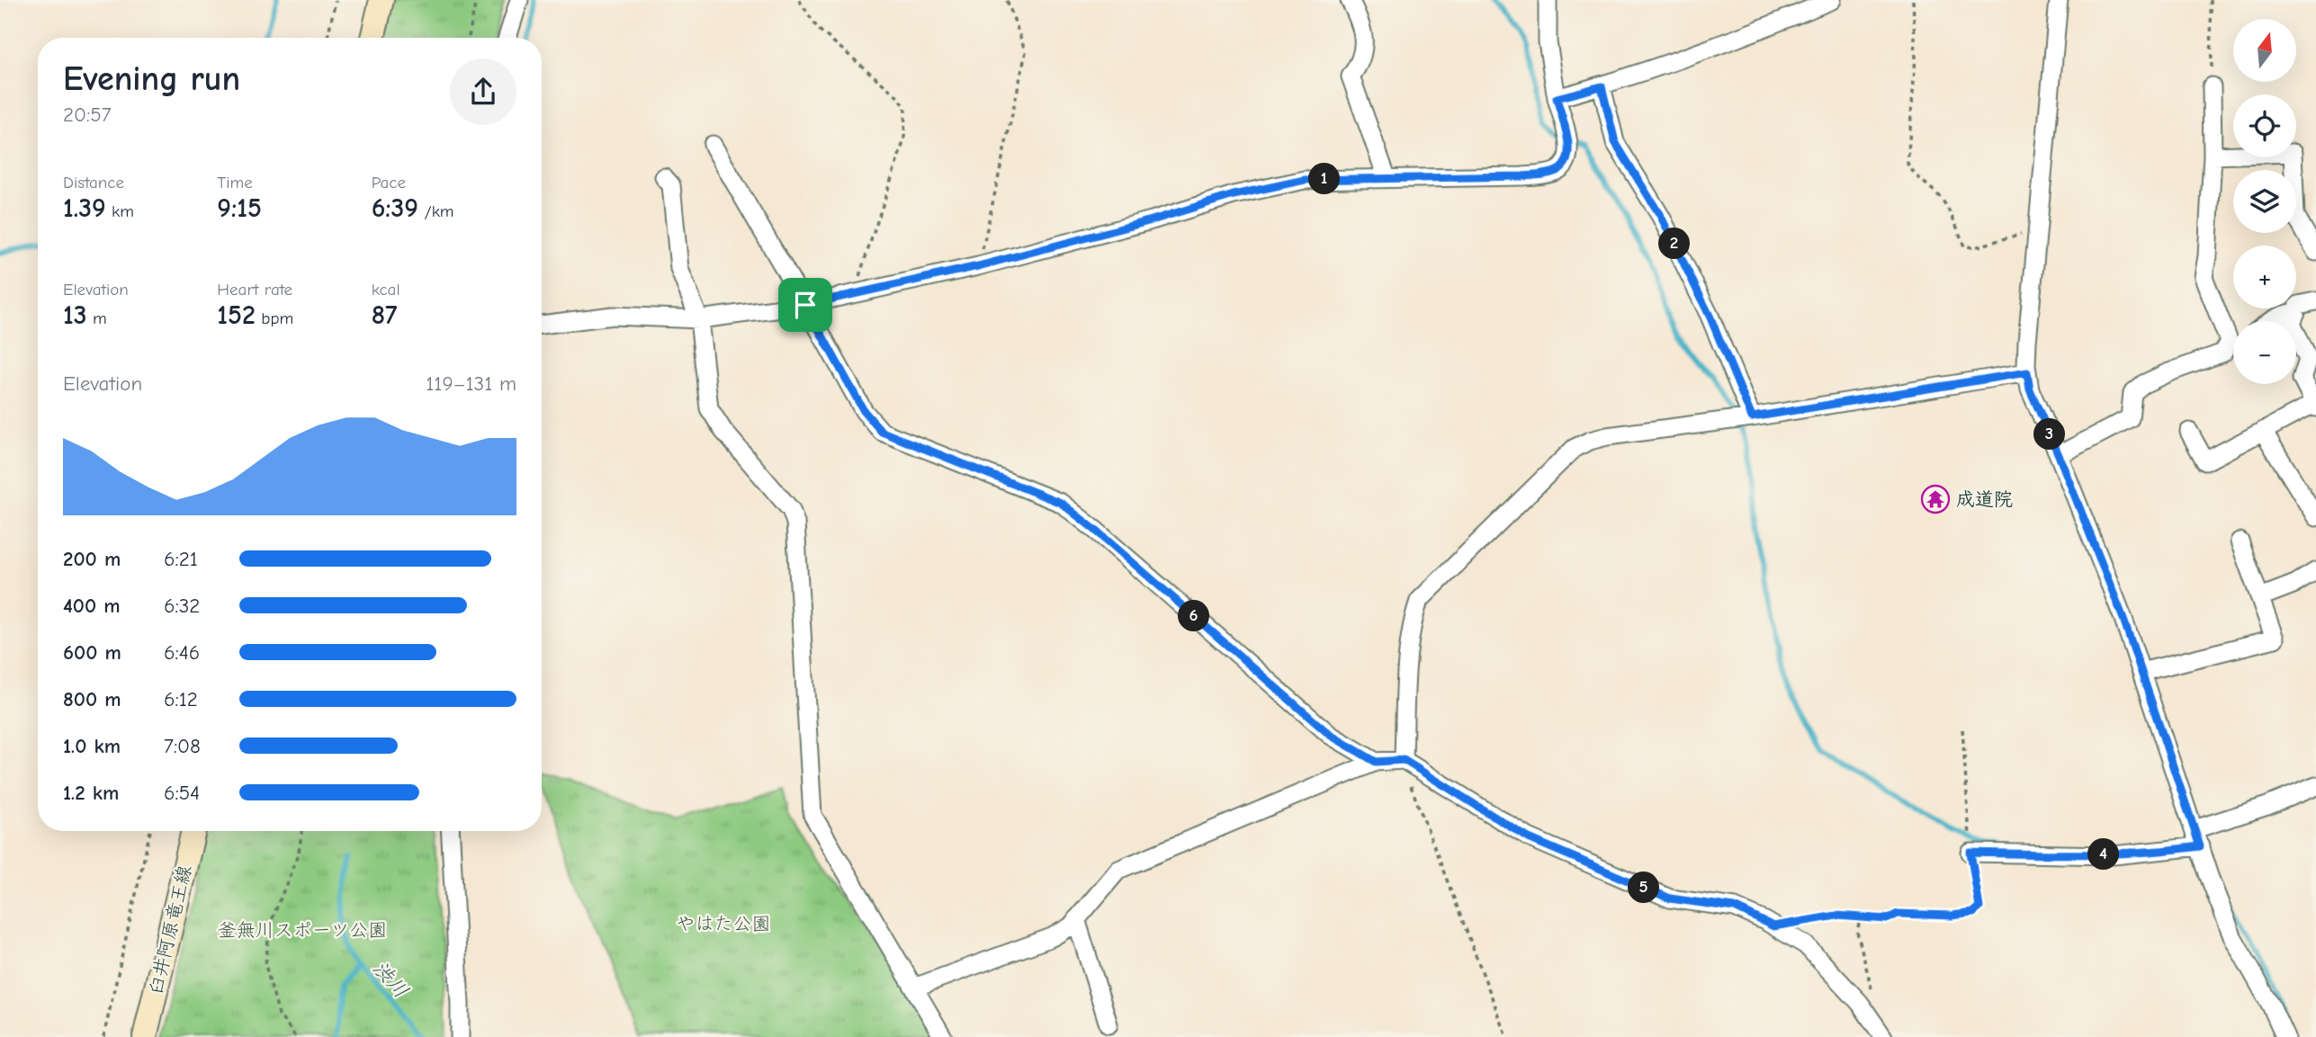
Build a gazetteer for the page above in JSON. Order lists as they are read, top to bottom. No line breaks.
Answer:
{"streets":{"main road":["臼井阿原竜王線"]},"water":["渋川"],"parks":["やはた公園","釜無川スポーツ公園"],"places":{"temple":["成道院"]},"north":"top","page":{"map_buttons":["+","−"],"heading":["Evening run","20:57"],"stats":[["Distance","1.39 km"],["Time","9:15"],["Pace","6:39 /km"],["Elevation","13 m"],["Heart rate","152 bpm"],["kcal","87"]],"pins":["1","2","3","6","4","5"],"chart":["Elevation","119–131 m"],"list":[{"name":"200 m","note":"6:21"},{"name":"400 m","note":"6:32"},{"name":"600 m","note":"6:46"},{"name":"800 m","note":"6:12"},{"name":"1.0 km","note":"7:08"},{"name":"1.2 km","note":"6:54"}]}}
